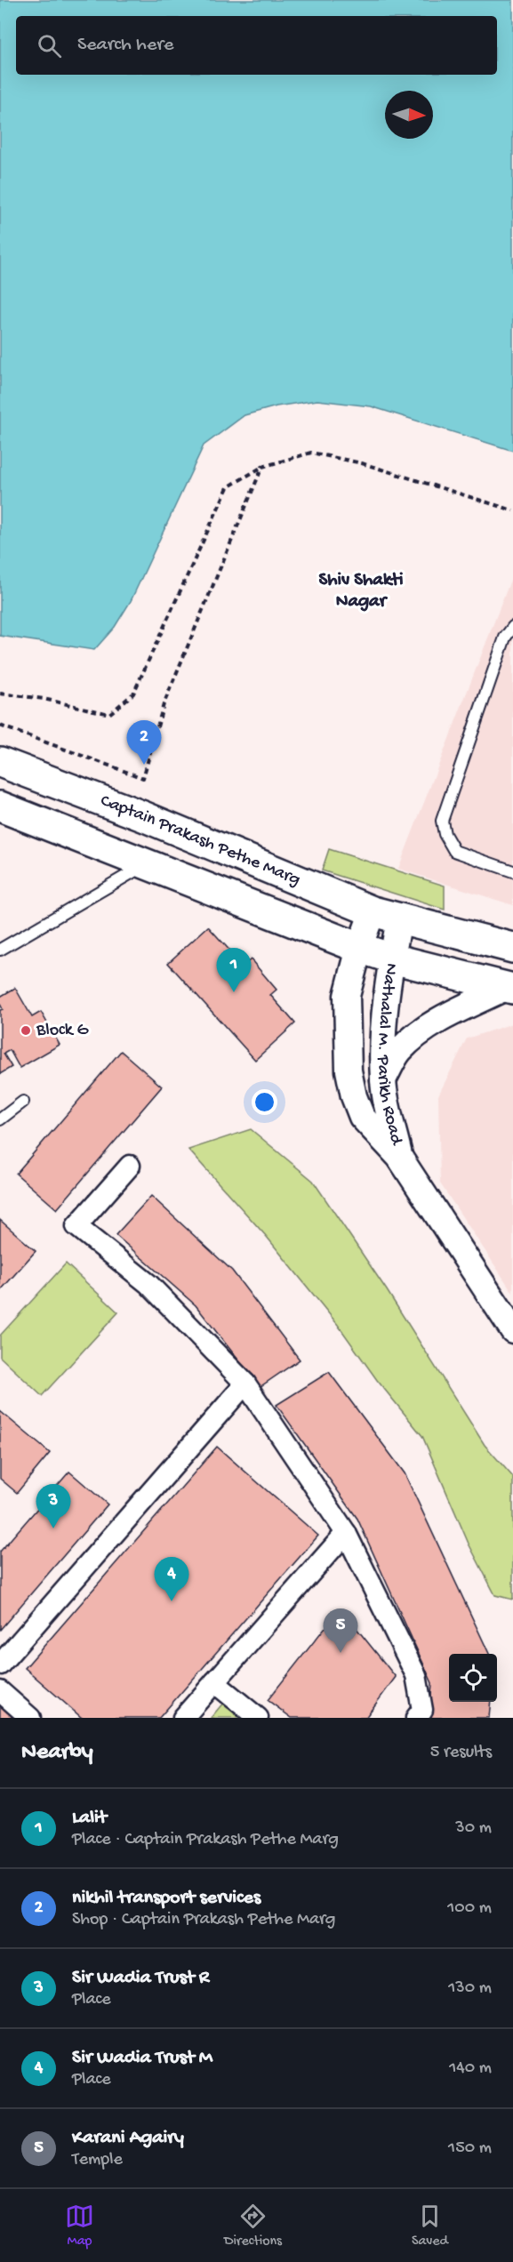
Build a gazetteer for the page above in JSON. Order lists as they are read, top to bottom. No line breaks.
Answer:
{"streets":{"main road":["Captain Prakash Pethe Marg"],"street":["Nathalal M. Parikh Road"]},"crossings":[["Captain Prakash Pethe Marg","Nathalal M. Parikh Road"]],"districts":["Shiv Shakti Nagar"],"places":["Block G"],"north":"right","page":{"search":"Search here","pins":["2","1","3","4","5"],"heading":["Nearby","5 results"],"list":[{"mark":"1","name":"Lalit","note":"Place · Captain Prakash Pethe Marg","value":"30 m"},{"mark":"2","name":"nikhil transport services","note":"Shop · Captain Prakash Pethe Marg","value":"100 m"},{"mark":"3","name":"Sir Wadia Trust R","note":"Place","value":"130 m"},{"mark":"4","name":"Sir Wadia Trust M","note":"Place","value":"140 m"},{"mark":"5","name":"Karani Agairy","note":"Temple","value":"150 m"}],"nav":["Map","Directions","Saved"]}}
